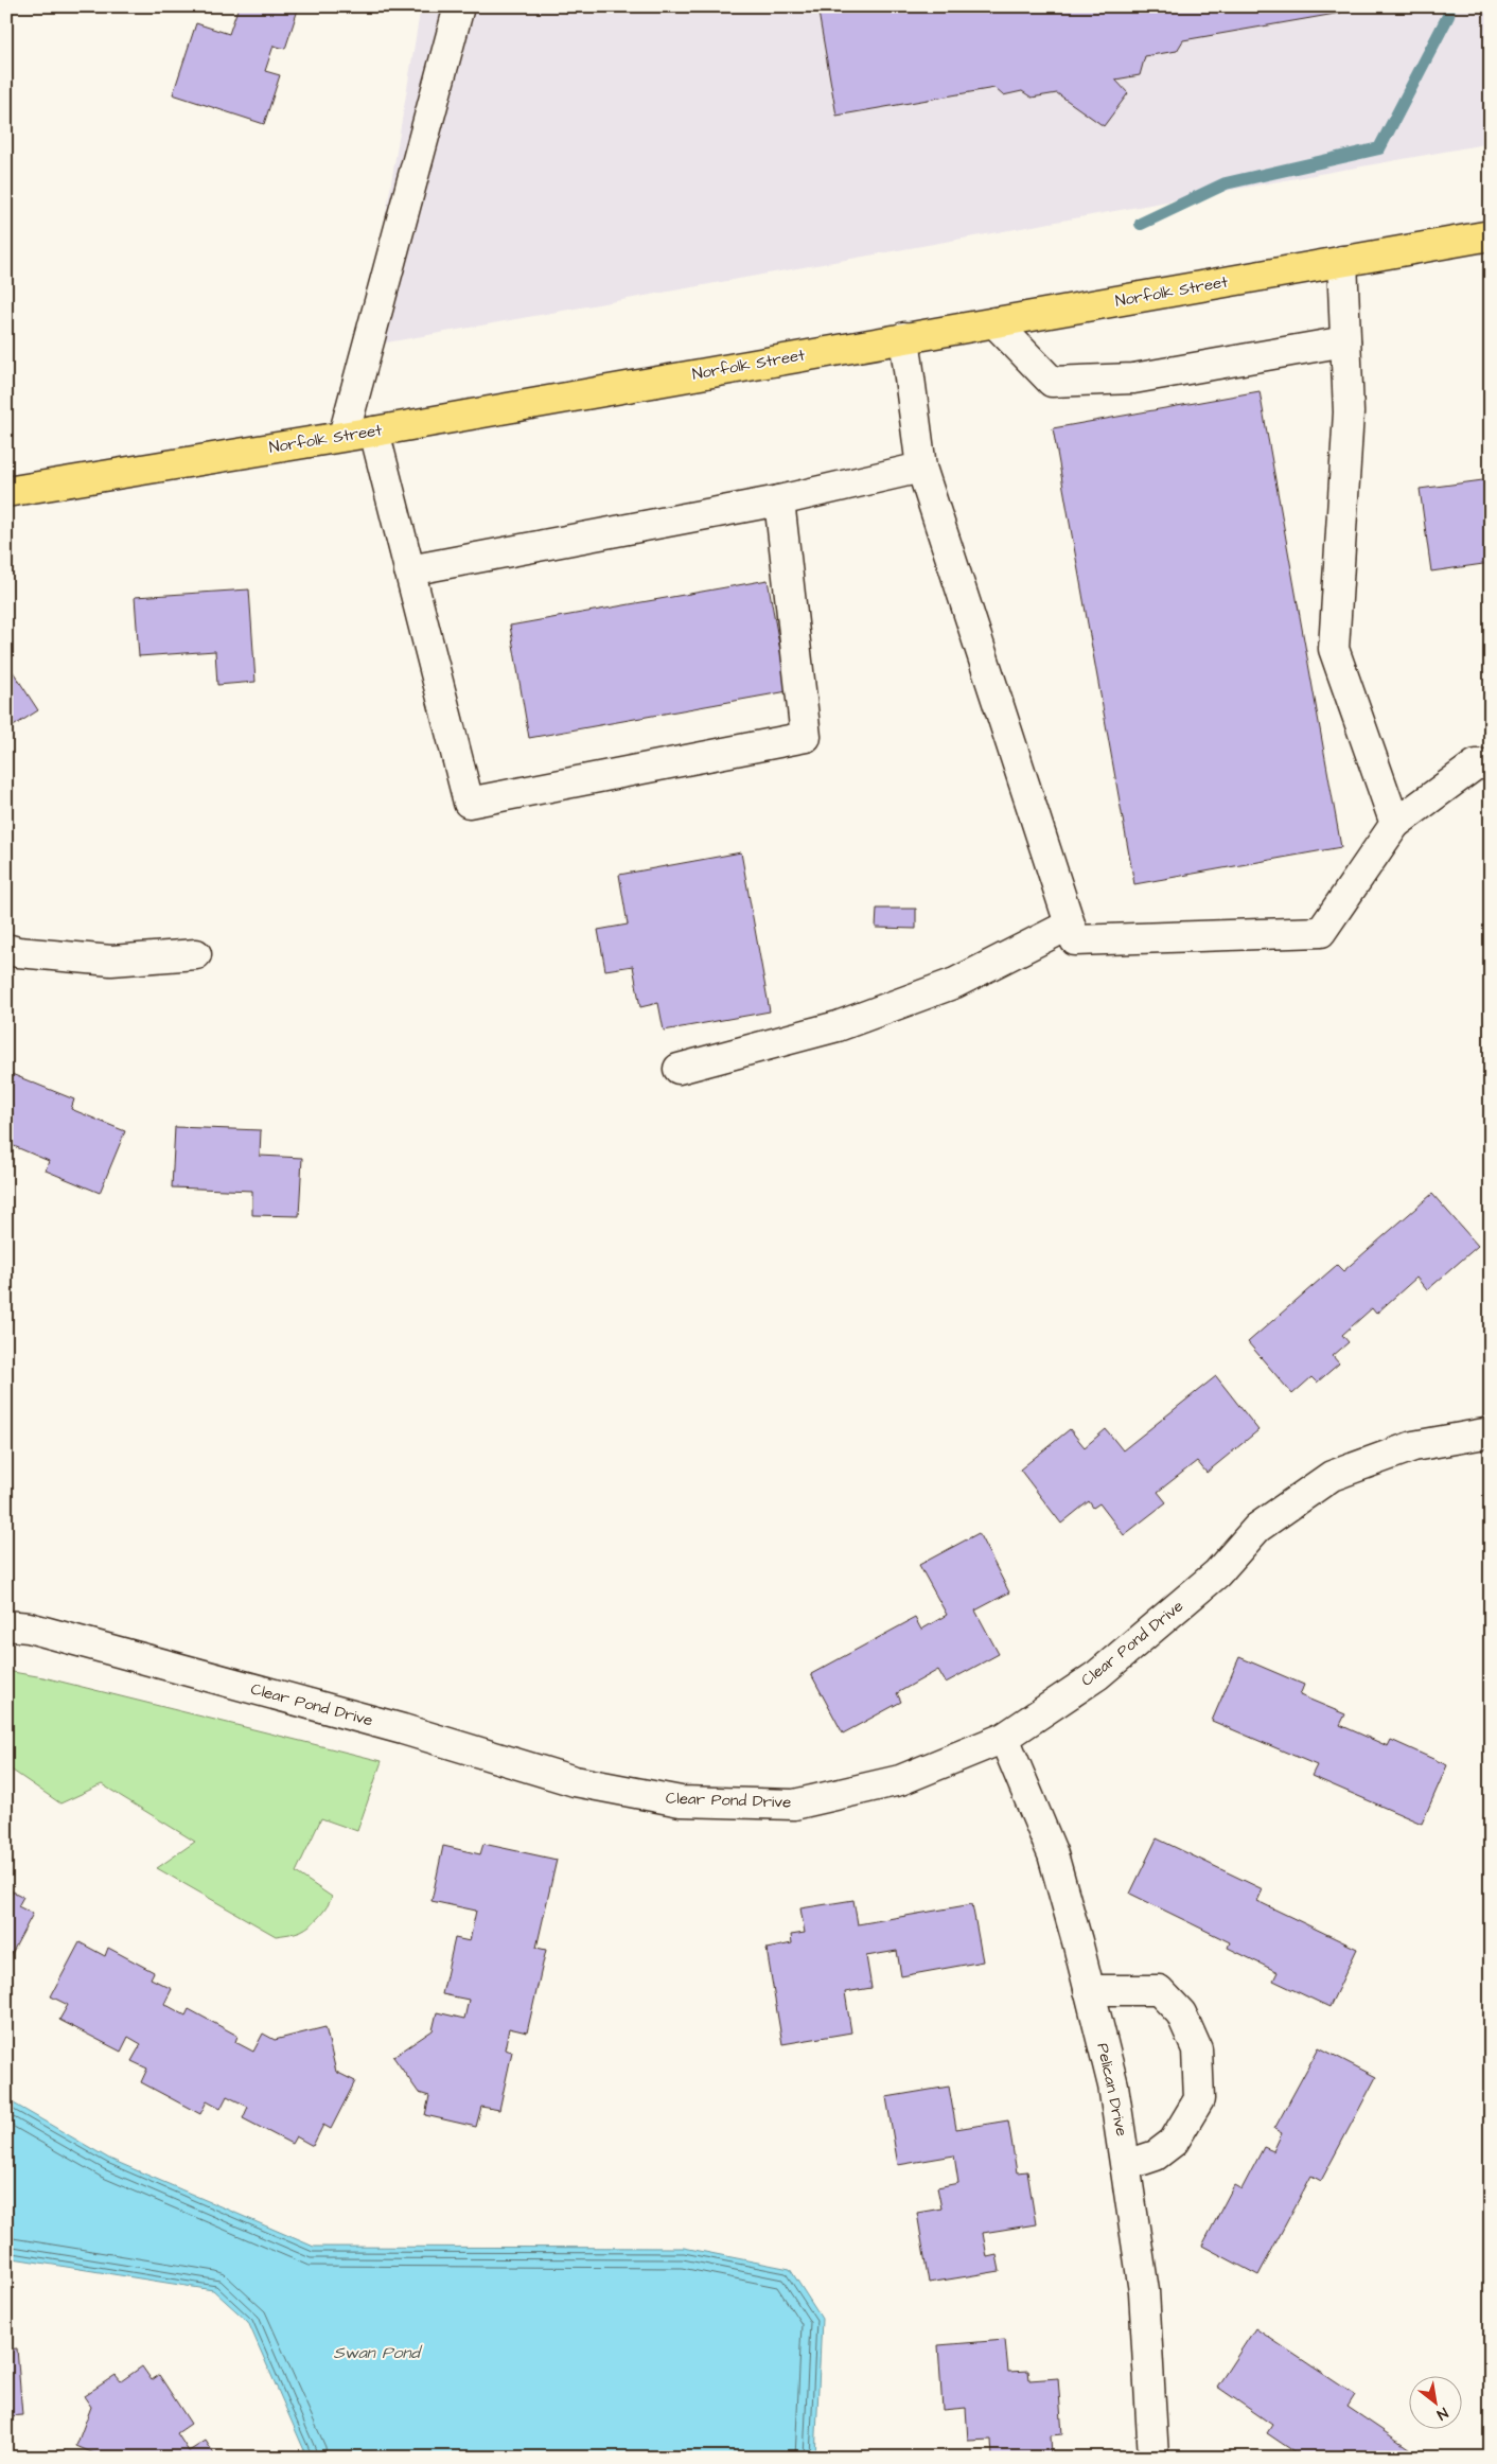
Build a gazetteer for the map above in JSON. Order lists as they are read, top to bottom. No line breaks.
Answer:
{"streets":{"main road":["Norfolk Street"],"street":["Clear Pond Drive","Pelican Drive"]},"crossings":[["Clear Pond Drive","Pelican Drive"]],"water":["Swan Pond"],"north":"bottom right"}
